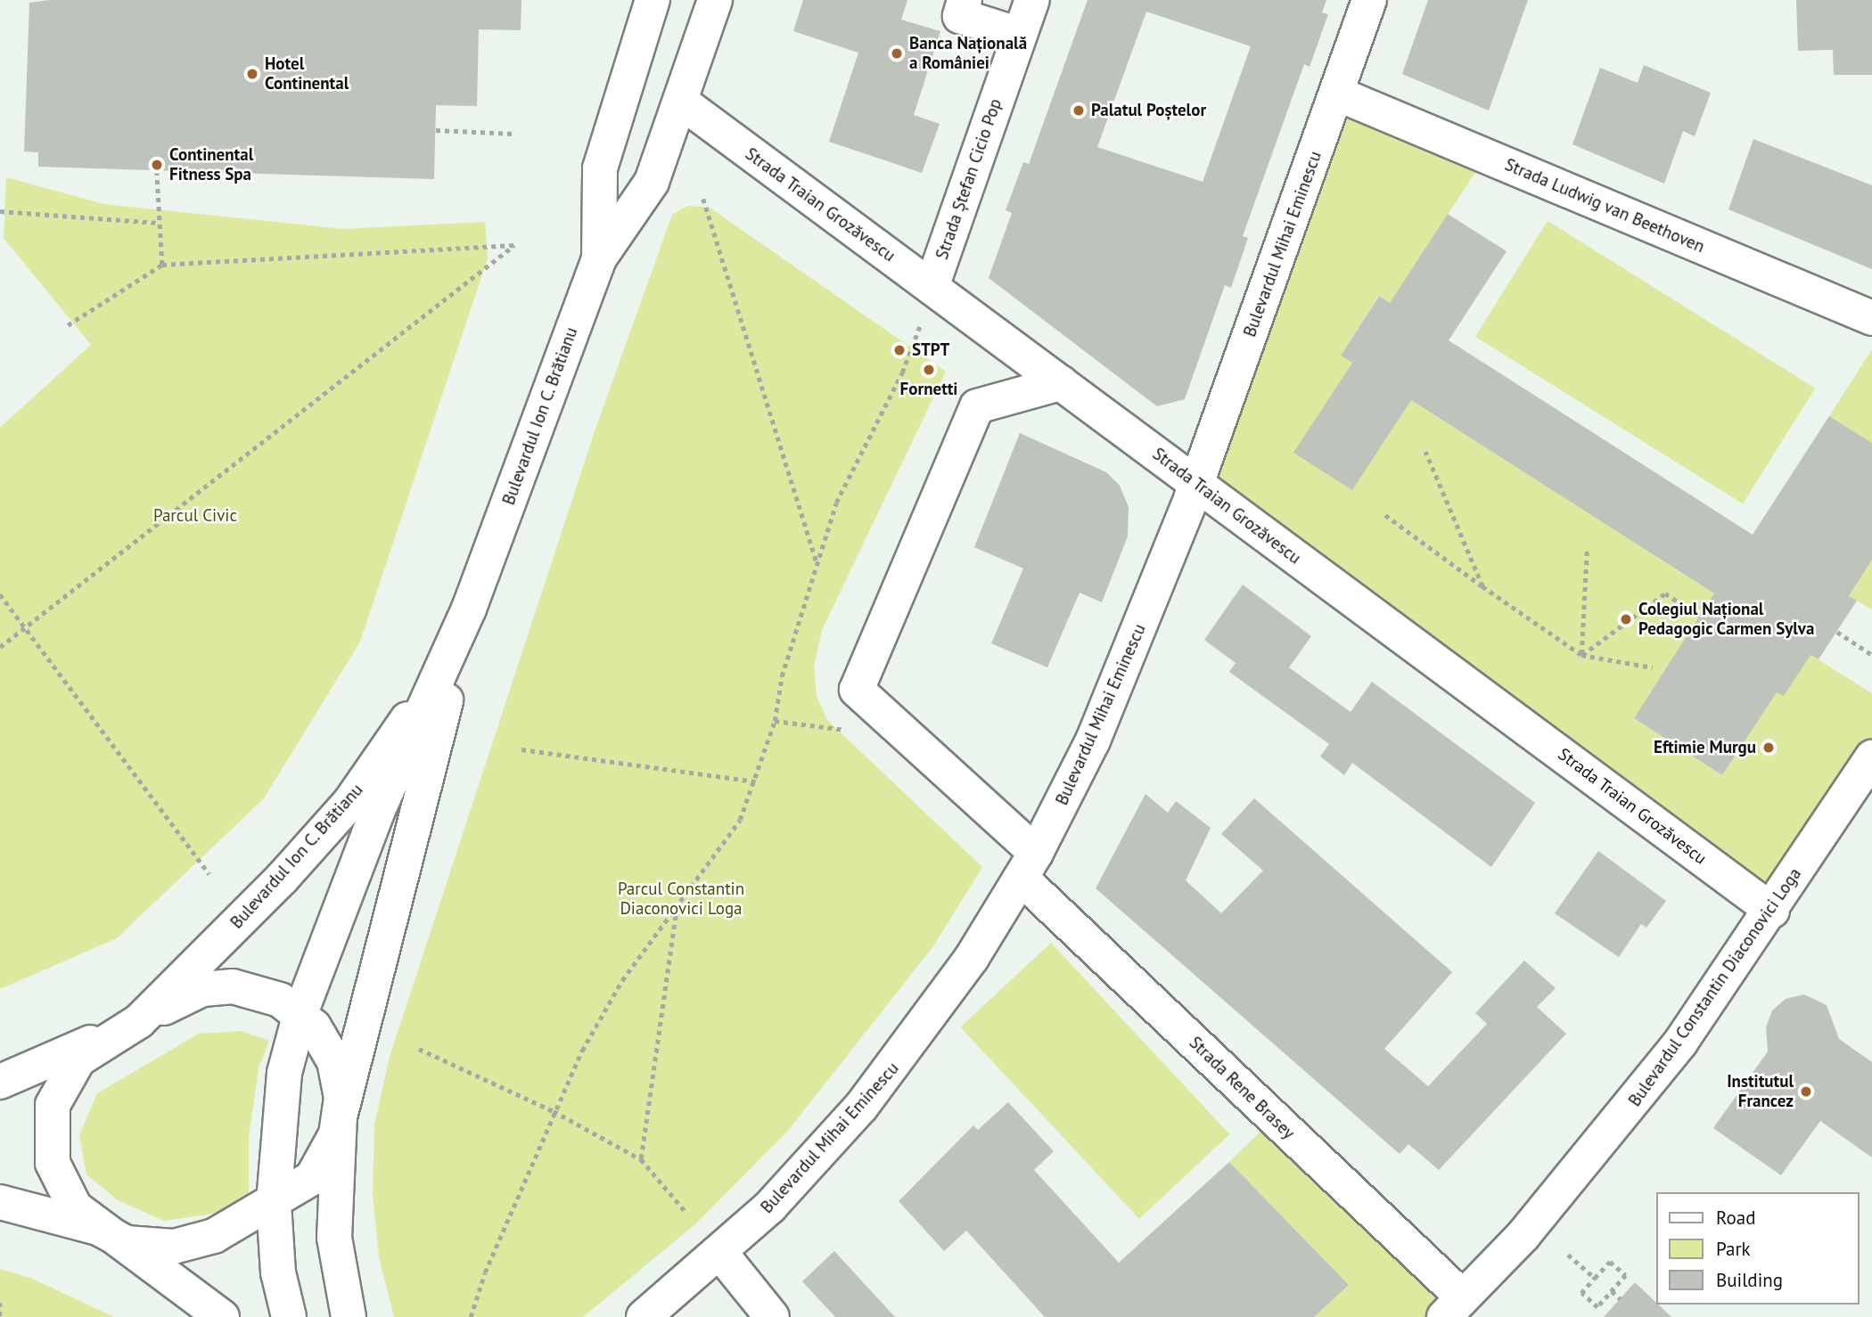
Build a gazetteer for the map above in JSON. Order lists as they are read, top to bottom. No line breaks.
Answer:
{"streets":{"street":["Strada Ștefan Cicio Pop","Strada Traian Grozăvescu","Strada Ludwig van Beethoven","Bulevardul Mihai Eminescu","Bulevardul Ion C. Brătianu","Bulevardul Constantin Diaconovici Loga","Strada Rene Brasey"]},"crossings":[["Strada Ștefan Cicio Pop","Strada Traian Grozăvescu"],["Strada Traian Grozăvescu","Bulevardul Mihai Eminescu"],["Strada Traian Grozăvescu","Bulevardul Ion C. Brătianu"],["Strada Traian Grozăvescu","Bulevardul Constantin Diaconovici Loga"],["Strada Traian Grozăvescu","Strada Rene Brasey"],["Strada Ludwig van Beethoven","Bulevardul Mihai Eminescu"],["Bulevardul Mihai Eminescu","Strada Rene Brasey"],["Bulevardul Constantin Diaconovici Loga","Strada Rene Brasey"]],"parks":["Parcul Civic","Parcul Constantin Diaconovici Loga"],"places":["Banca Națională a României","Hotel Continental","Palatul Poștelor","Continental Fitness Spa","STPT","Fornetti","Colegiul Național Pedagogic Carmen Sylva","Eftimie Murgu","Institutul Francez"],"legend":["Road","Park","Building"]}
